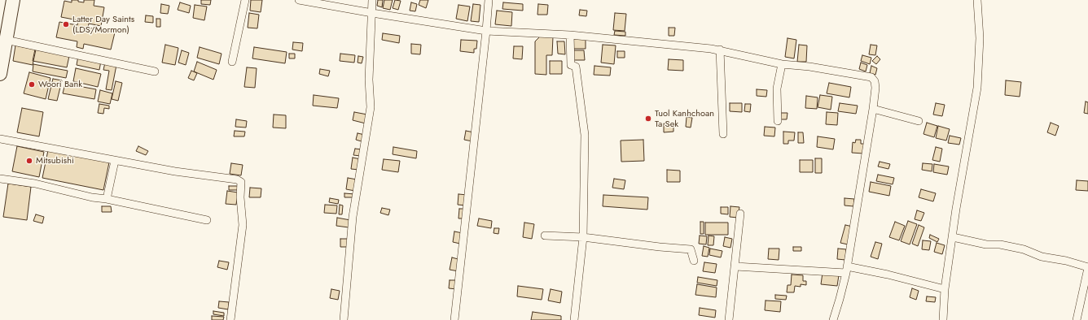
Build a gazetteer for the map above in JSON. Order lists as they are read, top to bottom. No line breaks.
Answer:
{"places":["Latter Day Saints (LDS/Mormon)","Woori Bank","Tuol Kanhchoan Ta Sek","Mitsubishi"]}
